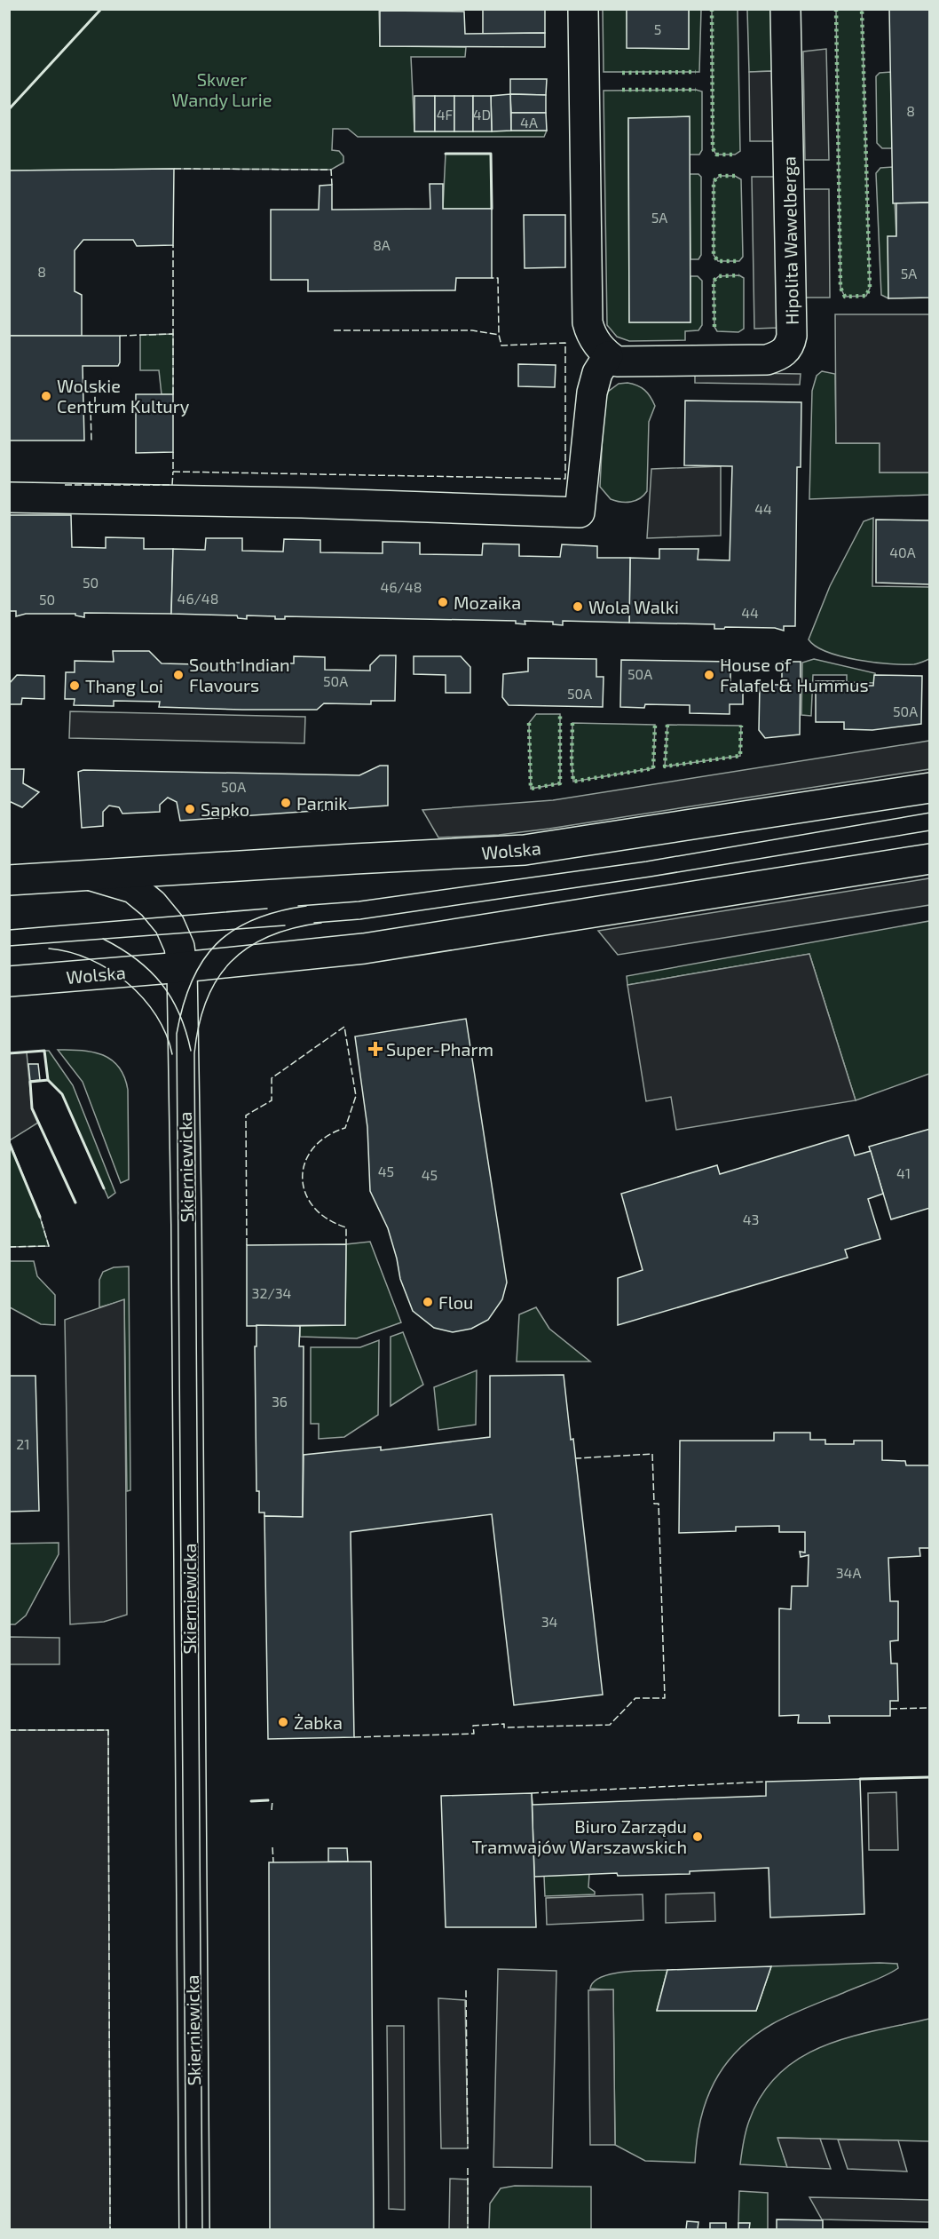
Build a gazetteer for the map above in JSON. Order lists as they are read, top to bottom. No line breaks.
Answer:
{"streets":{"street":["Hipolita Wawelberga","Wolska","Skierniewicka"]},"crossings":[["Wolska","Skierniewicka"]],"parks":["Skwer Wandy Lurie"],"places":{"other":["Wolskie Centrum Kultury","Mozaika","Wola Walki","South Indian Flavours","House of Falafel & Hummus","Thang Loi","Parnik","Sapko","Flou","Żabka","Biuro Zarządu Tramwajów Warszawskich"],"health":["Super-Pharm"]},"house_numbers":["5","8","4F","4D","4A","5A","8A","8","5A","44","40A","50","46/48","46/48","50","44","50A","50A","50A","50A","50A","45","41","45","43","32/34","36","21","34A","34"]}
